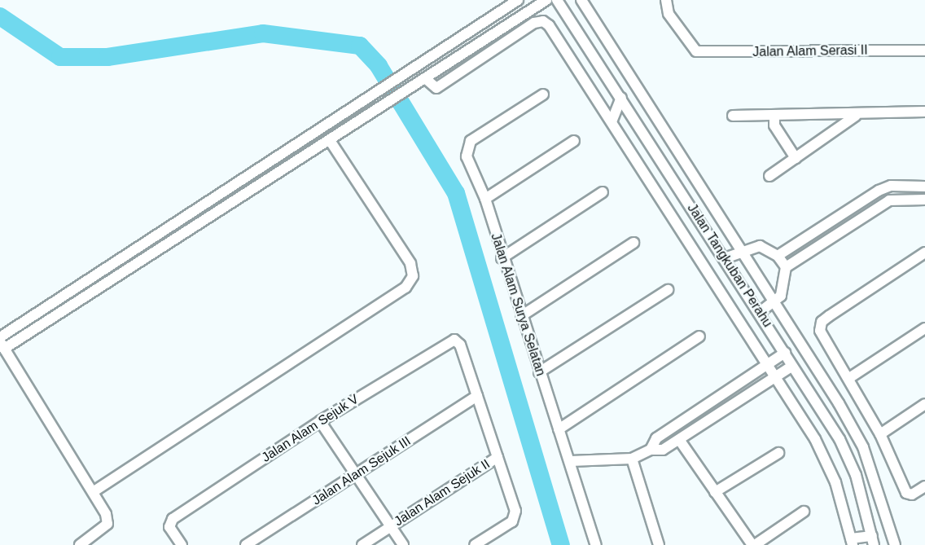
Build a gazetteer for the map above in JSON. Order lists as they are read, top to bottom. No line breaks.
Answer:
{"streets":{"street":["Jalan Alam Serasi II","Jalan Tangkuban Perahu","Jalan Alam Surya Selatan","Jalan Alam Sejuk V","Jalan Alam Sejuk III","Jalan Alam Sejuk II"]},"crossings":[["Jalan Alam Sejuk V","Jalan Alam Sejuk III"]]}
